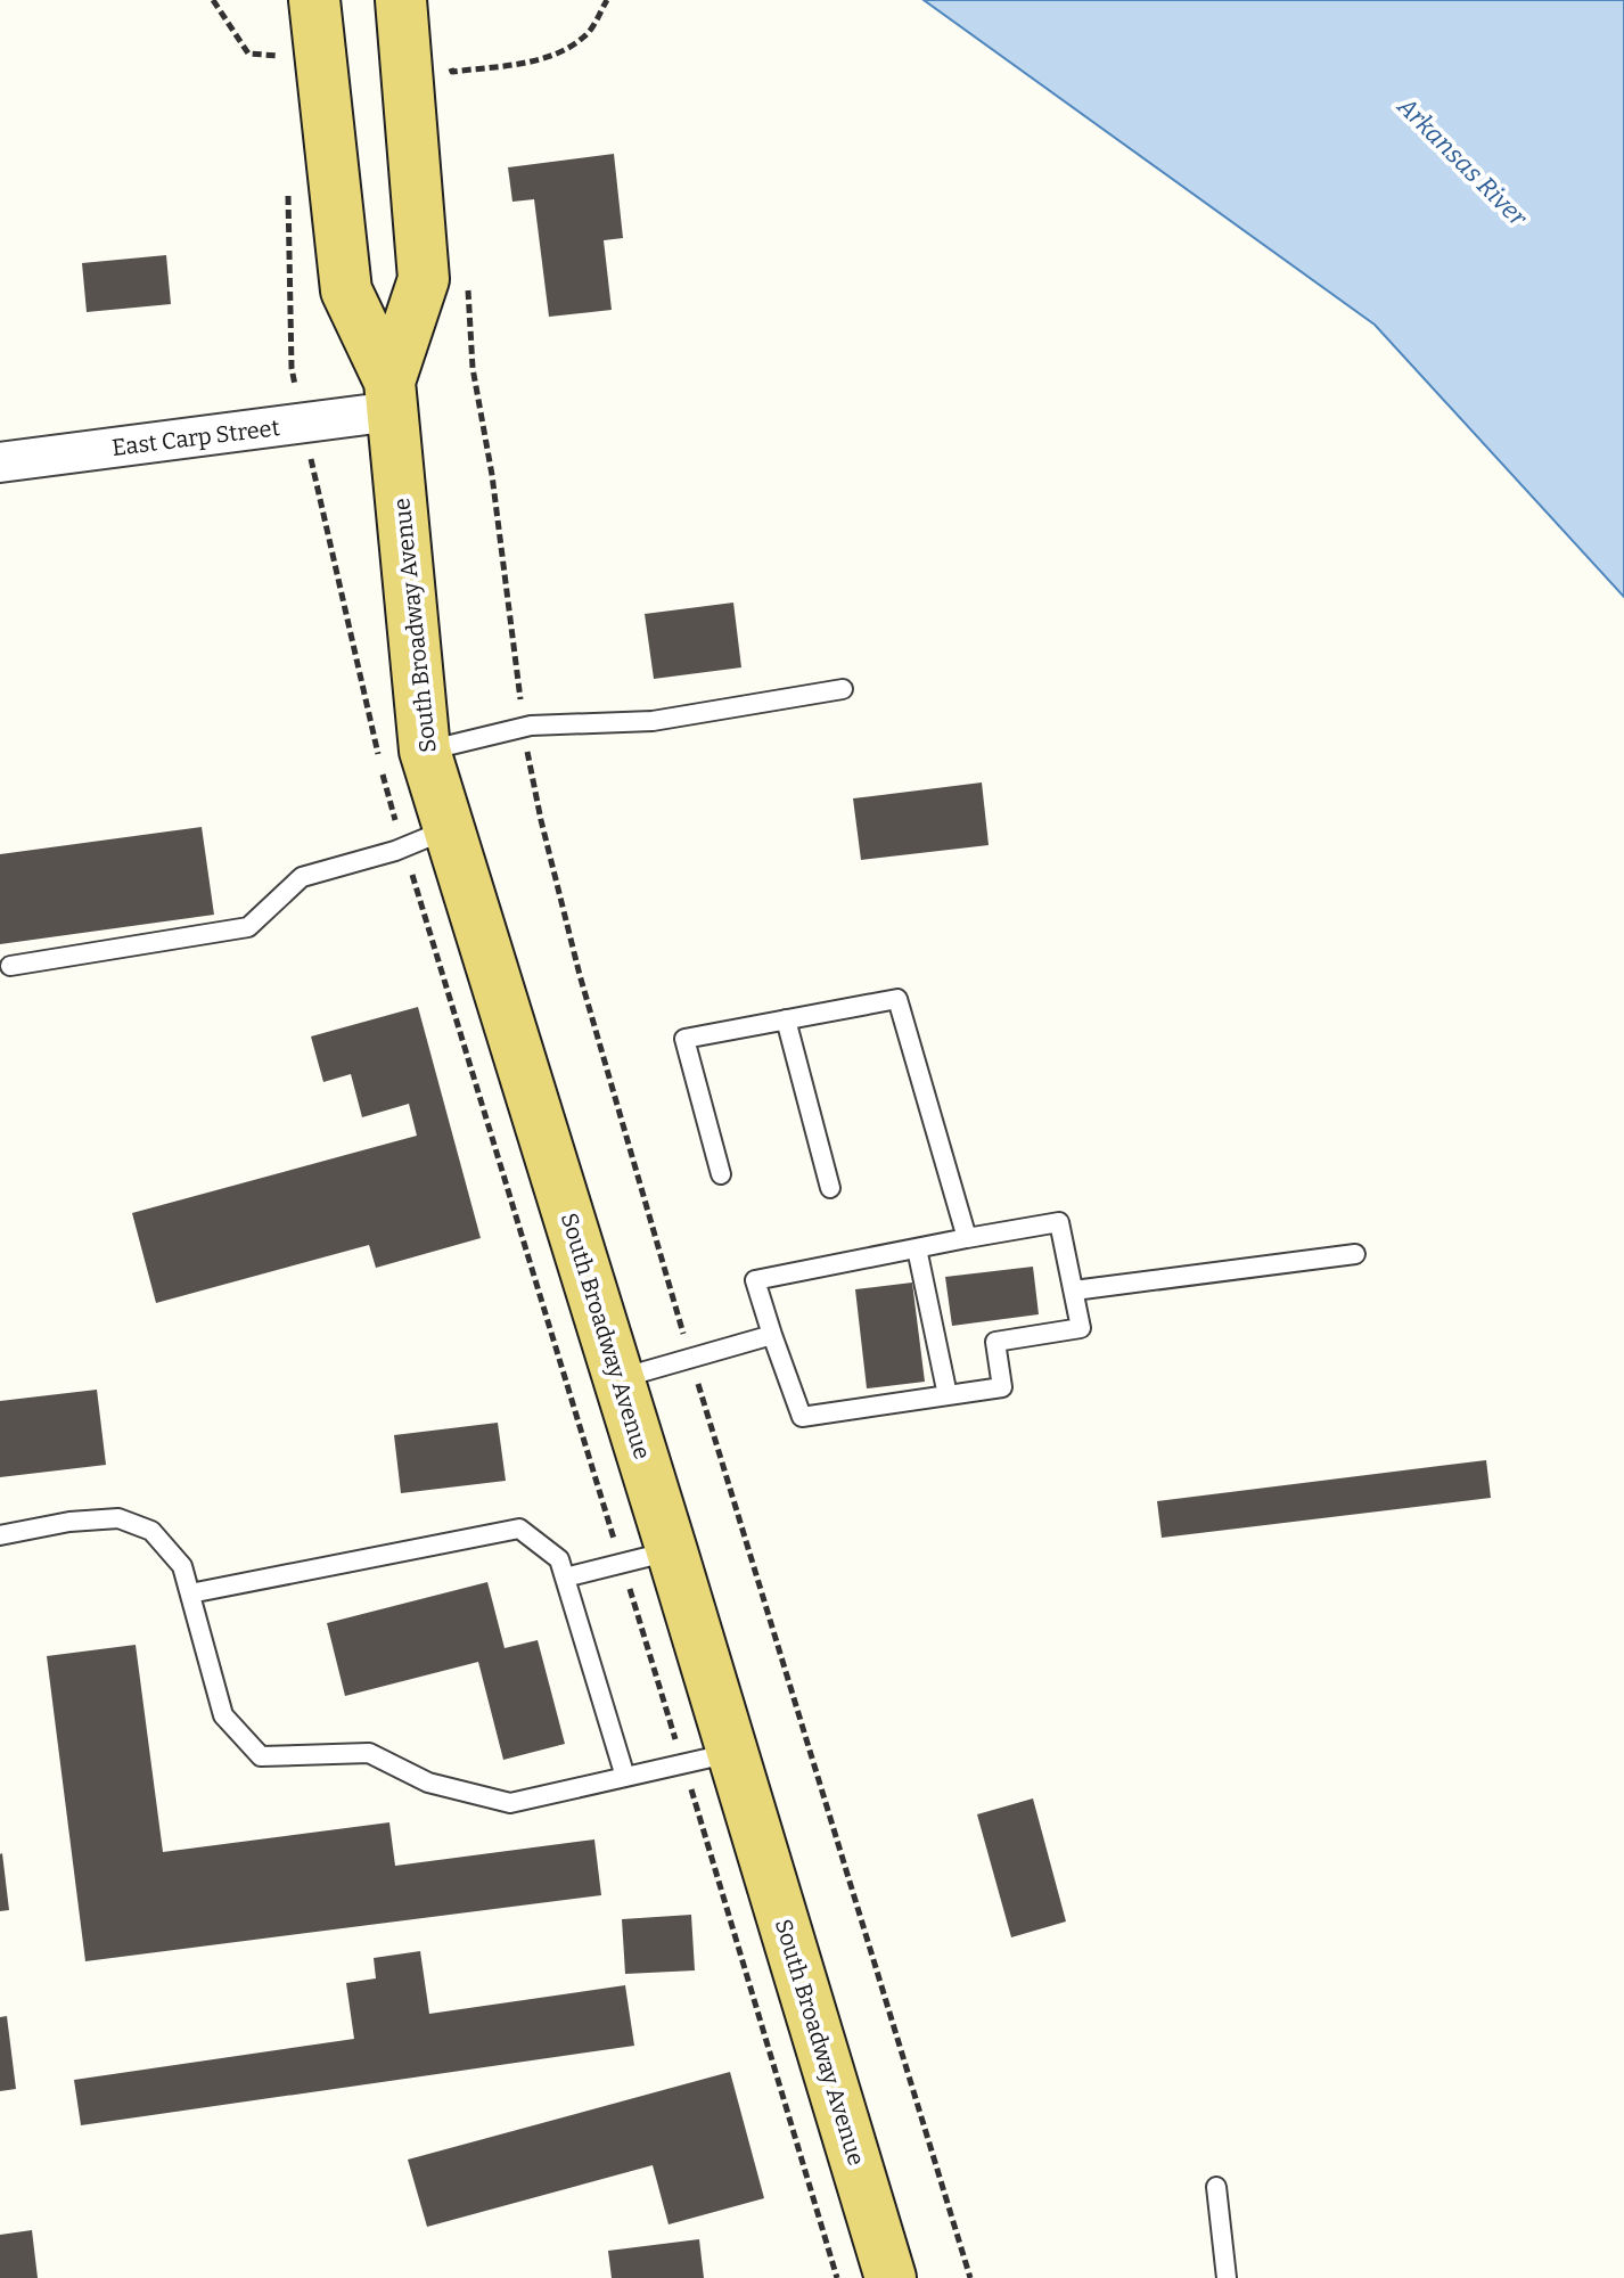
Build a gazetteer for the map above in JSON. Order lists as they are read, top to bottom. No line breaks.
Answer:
{"streets":{"main road":["South Broadway Avenue"],"street":["East Carp Street"]},"crossings":[["East Carp Street","South Broadway Avenue"]],"water":["Arkansas River"]}
